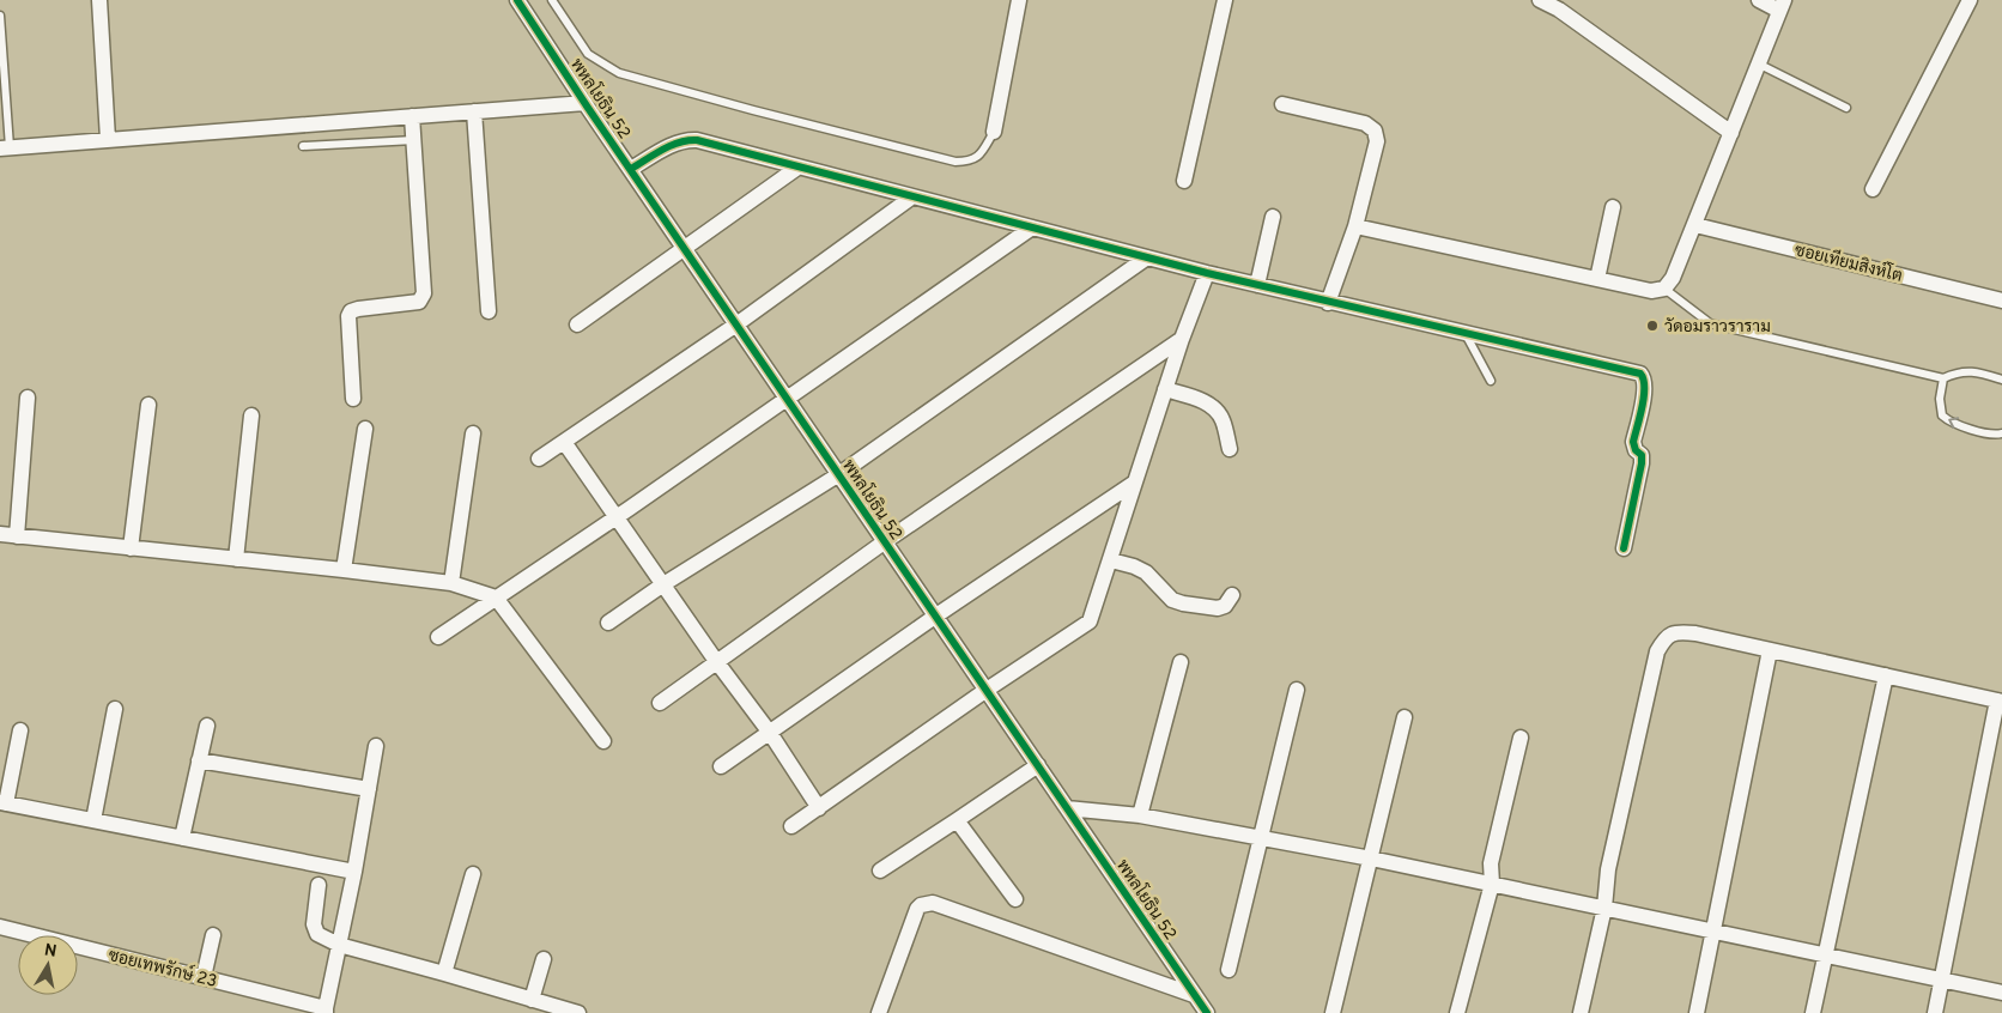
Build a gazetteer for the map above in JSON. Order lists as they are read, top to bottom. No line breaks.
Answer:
{"streets":{"street":["พหลโยธิน 52","ซอยเทียมสิงห์โต","ซอยเทพรักษ์ 23"]},"places":["วัดอมราวราราม"],"north":"top"}
